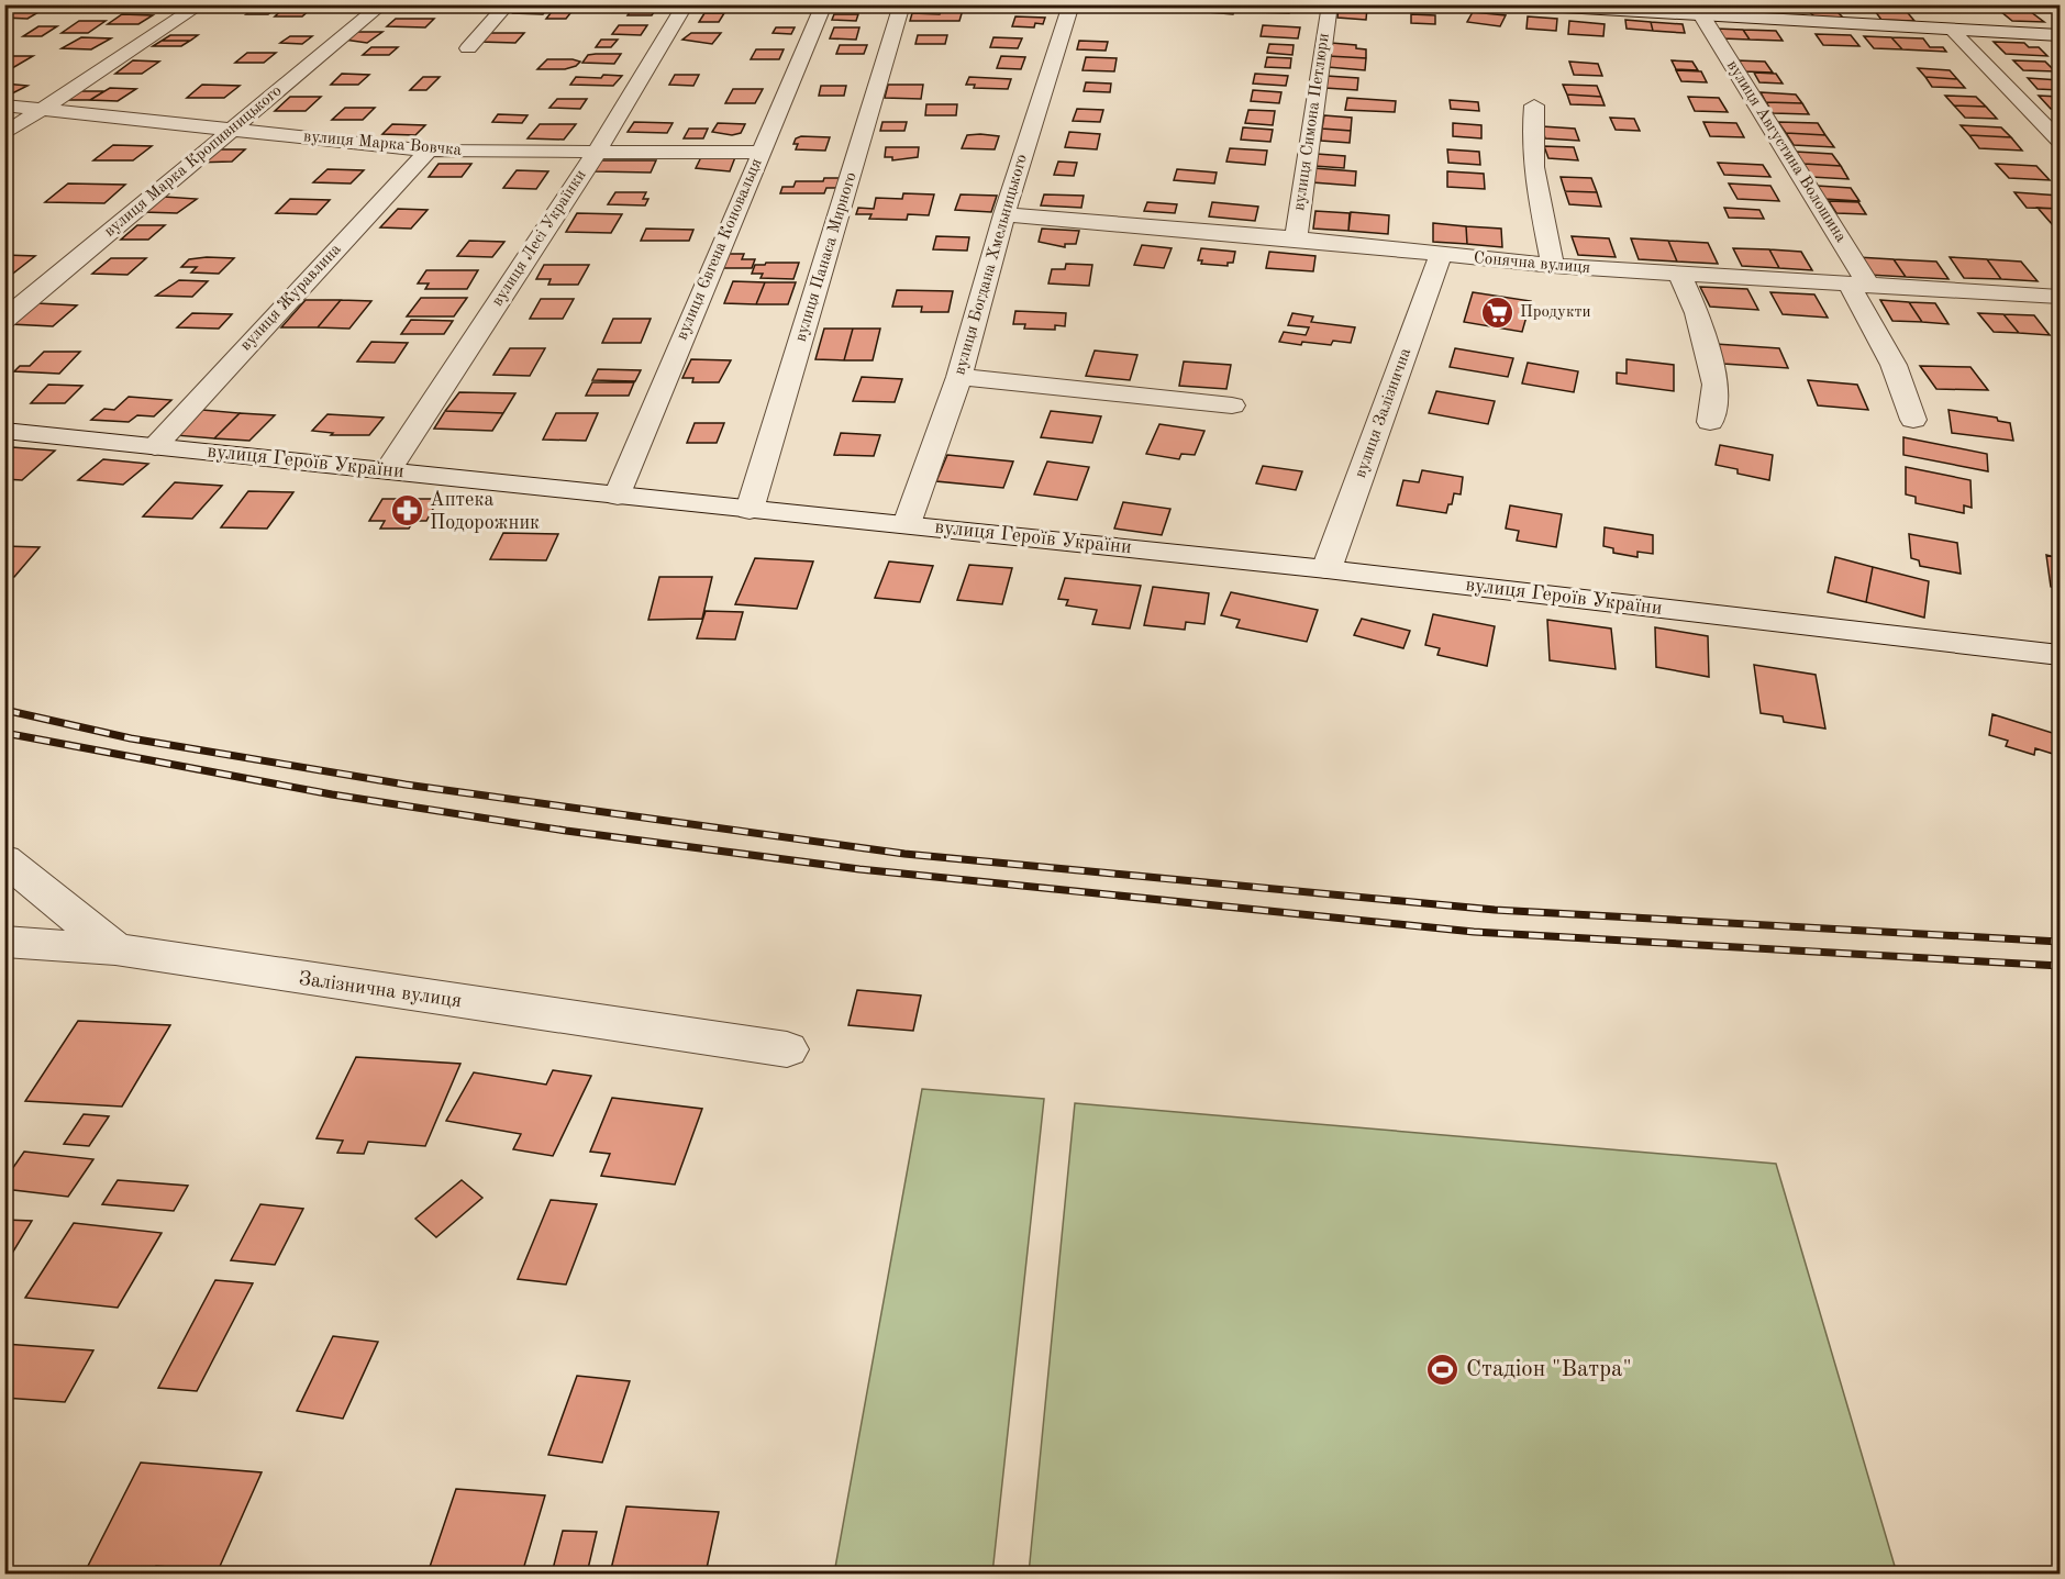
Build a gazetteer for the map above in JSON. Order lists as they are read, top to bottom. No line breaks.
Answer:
{"streets":{"street":["вулиця Симона Петлюри","вулиця Марка Вовчка","вулиця Августина Волошина","вулиця Марка Кропивницького","вулиця Лесі Українки","вулиця Євгена Коновальця","вулиця Панаса Мирного","Сонячна вулиця","вулиця Богдана Хмельницького","вулиця Журавлина","вулиця Залізнична","вулиця Героїв України","Залізнична вулиця"]},"crossings":[["вулиця Симона Петлюри","Сонячна вулиця"],["вулиця Марка Вовчка","вулиця Марка Кропивницького"],["вулиця Марка Вовчка","вулиця Лесі Українки"],["вулиця Марка Вовчка","вулиця Євгена Коновальця"],["вулиця Марка Вовчка","вулиця Журавлина"],["вулиця Августина Волошина","Сонячна вулиця"],["вулиця Лесі Українки","вулиця Героїв України"],["вулиця Євгена Коновальця","вулиця Героїв України"],["вулиця Панаса Мирного","вулиця Героїв України"],["Сонячна вулиця","вулиця Богдана Хмельницького"],["Сонячна вулиця","вулиця Залізнична"],["вулиця Богдана Хмельницького","вулиця Героїв України"],["вулиця Журавлина","вулиця Героїв України"],["вулиця Залізнична","вулиця Героїв України"]],"places":{"supermarket":["Продукти"],"pharmacy":["Аптека Подорожник"],"sports":["Стадіон \"Ватра\""]}}
